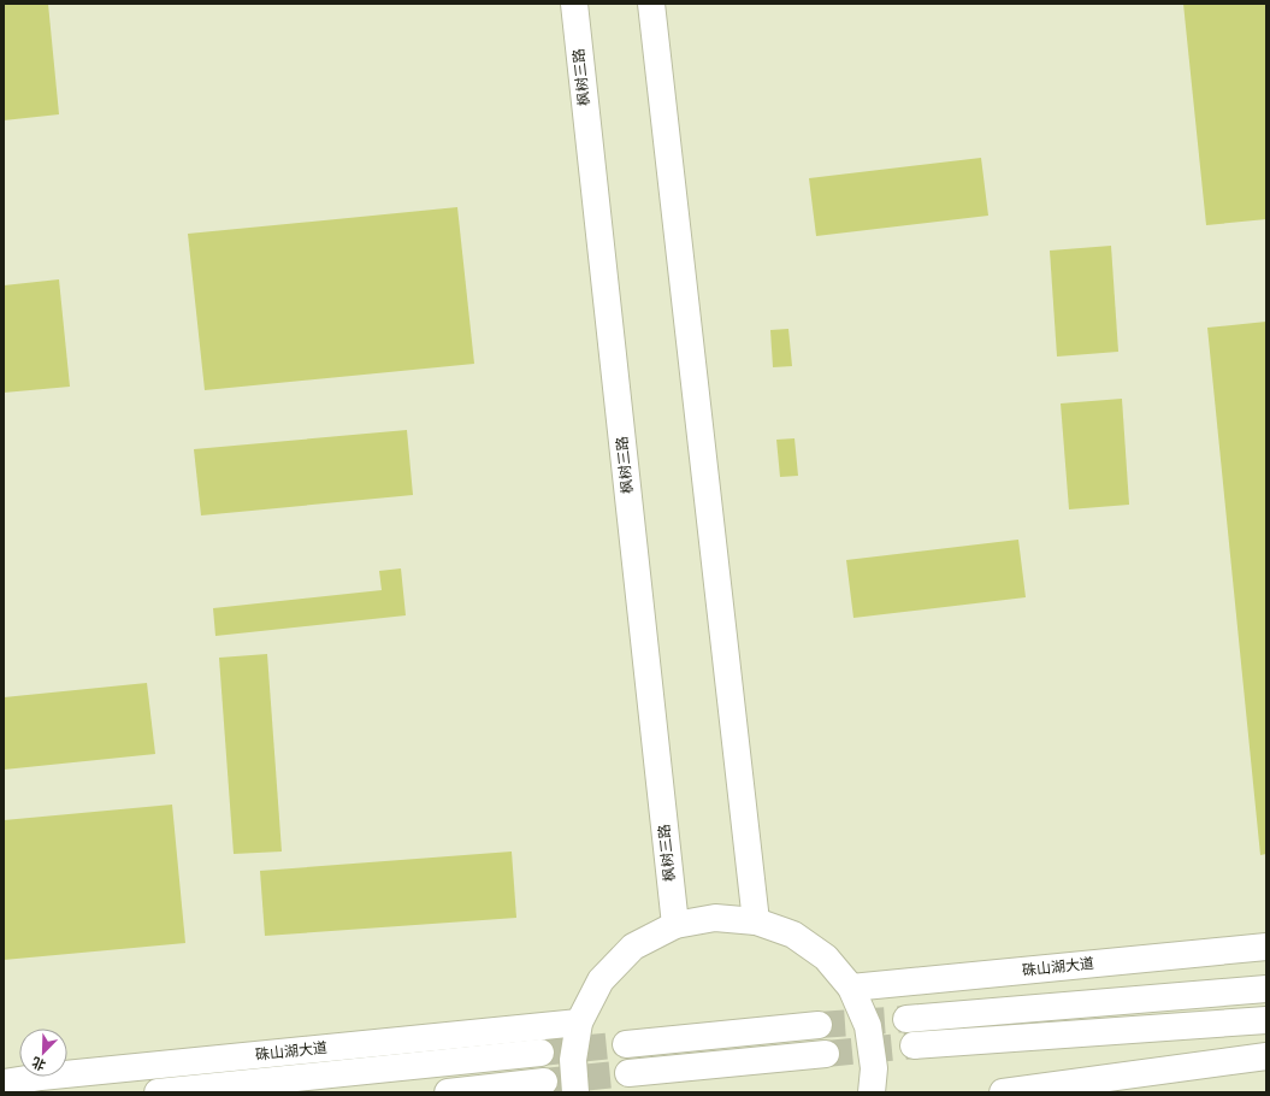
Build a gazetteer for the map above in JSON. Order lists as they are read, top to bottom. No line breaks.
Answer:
{"streets":{"main road":["枫树三路","硃山湖大道"]},"north":"bottom left"}
